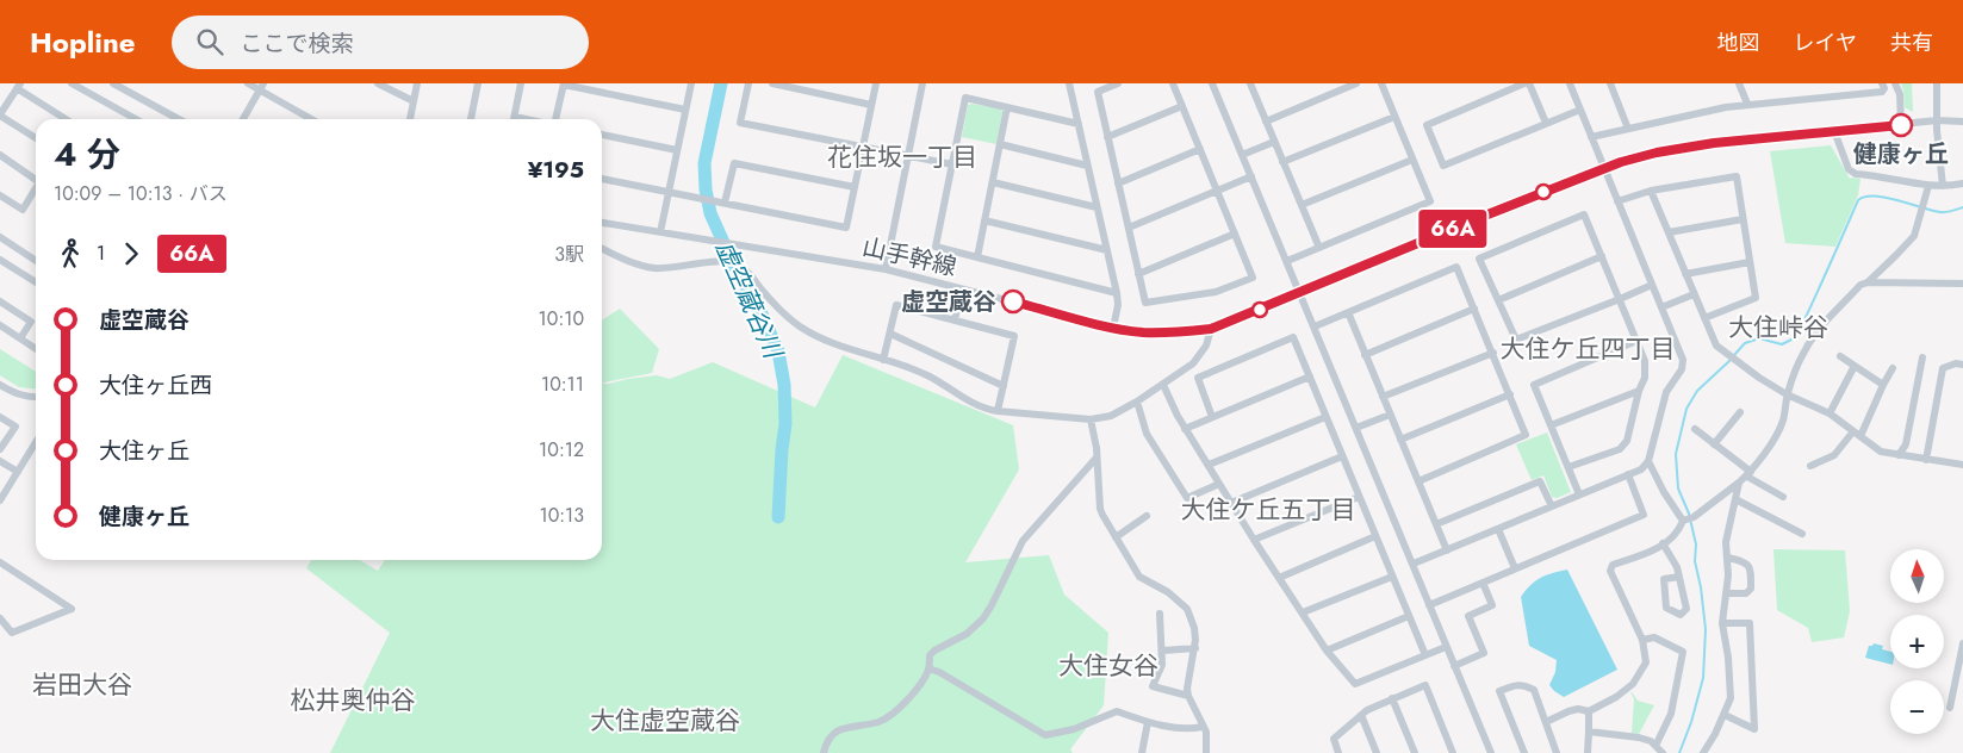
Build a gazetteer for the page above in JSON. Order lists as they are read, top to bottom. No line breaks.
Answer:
{"streets":{"street":["山手幹線"]},"districts":["花住坂一丁目","大住峠谷","大住ケ丘四丁目","大住ケ丘五丁目","大住女谷","岩田大谷","松井奥仲谷","大住虚空蔵谷"],"water":["虚空蔵谷川"],"places":["健康ヶ丘","虚空蔵谷"],"lines":["bus line 66A"],"north":"top","page":{"header":"Hopline","search":"ここで検索","nav":["地図","レイヤ","共有"],"on_map":"66A","heading":["4 分","10:09 – 10:13 · バス","¥195"],"legs":["1","66A","3駅"],"list":[{"name":"虚空蔵谷","value":"10:10"},{"name":"大住ヶ丘西","value":"10:11"},{"name":"大住ヶ丘","value":"10:12"},{"name":"健康ヶ丘","value":"10:13"}],"map_buttons":["+","−"]}}
